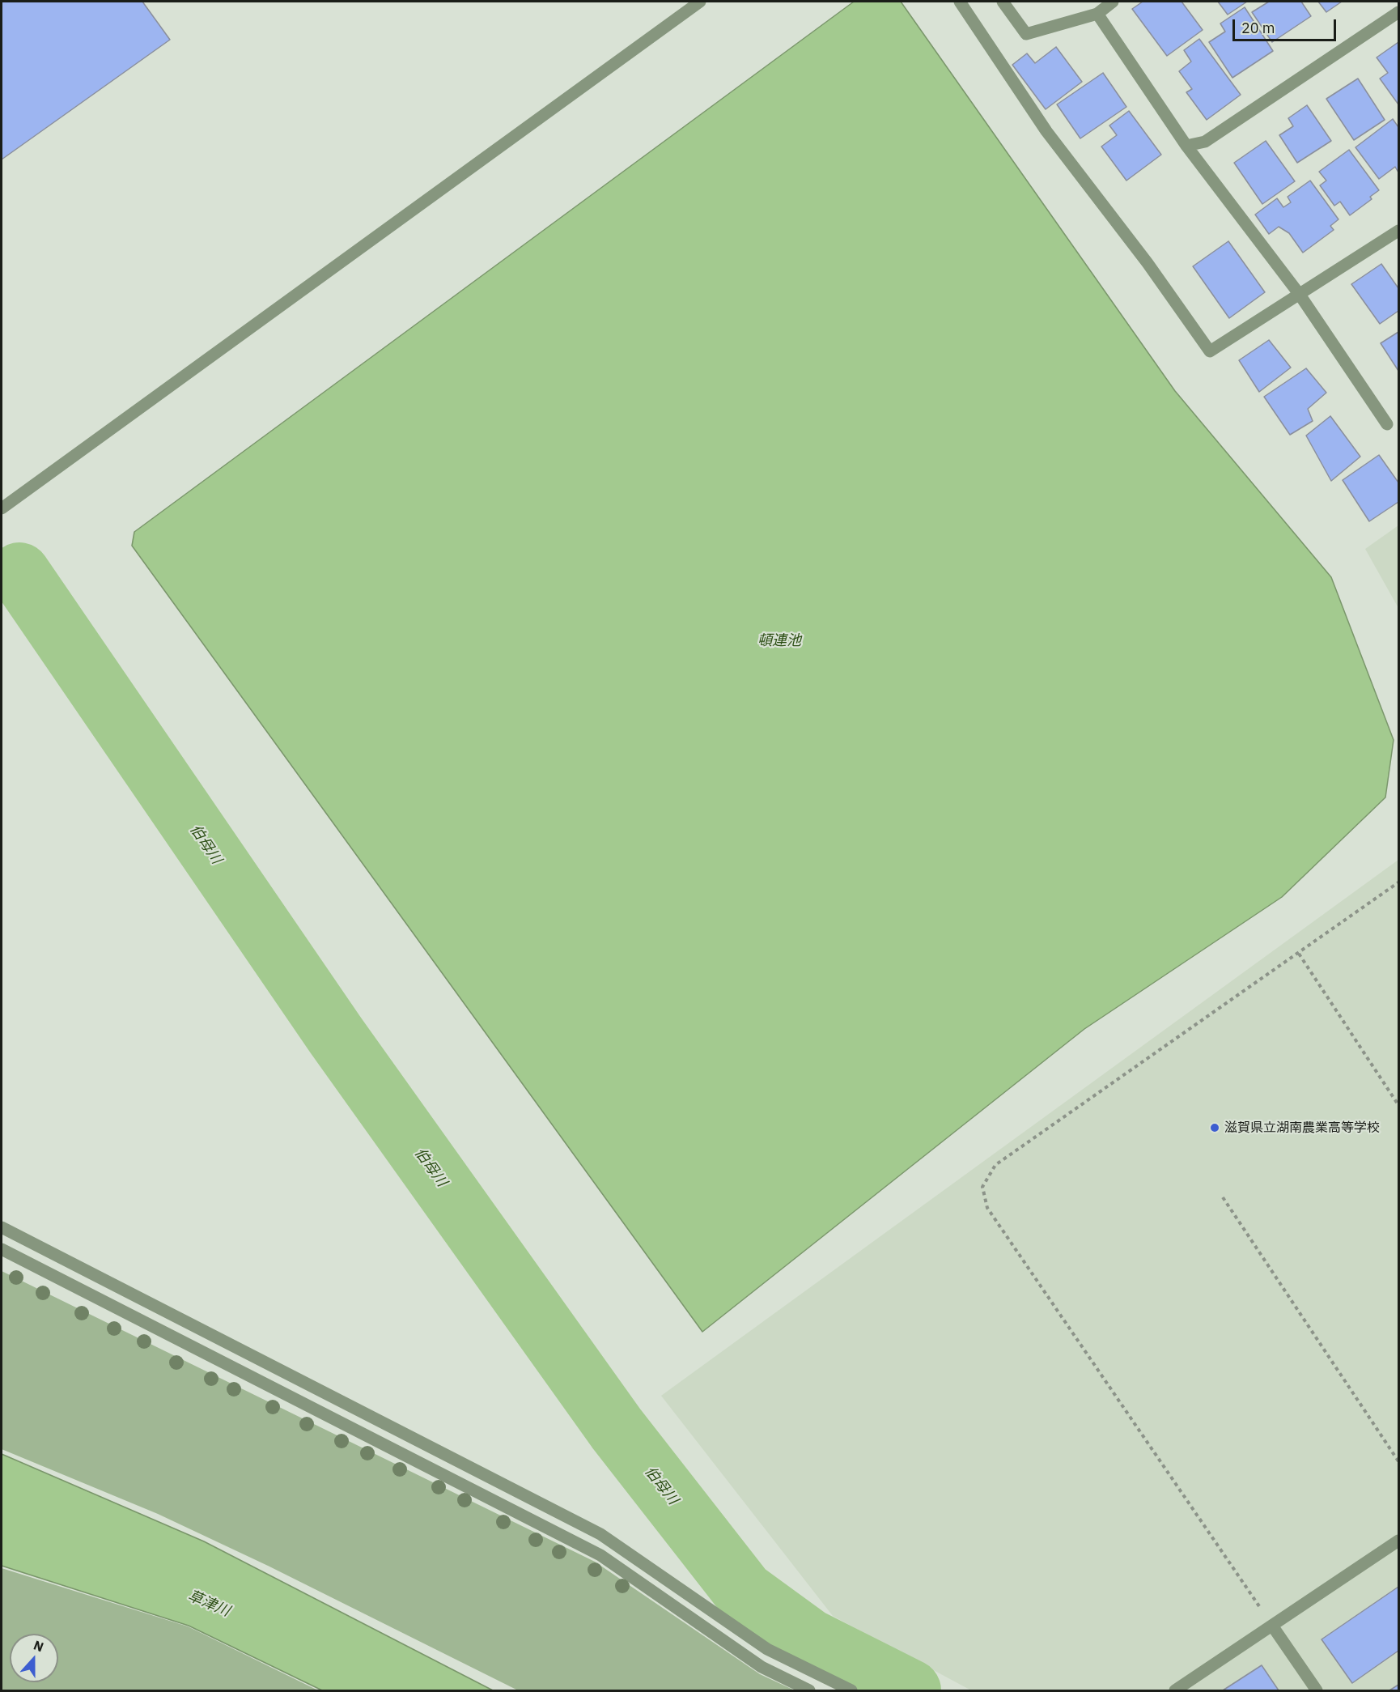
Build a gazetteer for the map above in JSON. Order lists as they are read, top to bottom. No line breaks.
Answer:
{"water":["頓連池","伯母川","草津川"],"places":["滋賀県立湖南農業高等学校"],"scale_bar":"20 m","north":"top"}
